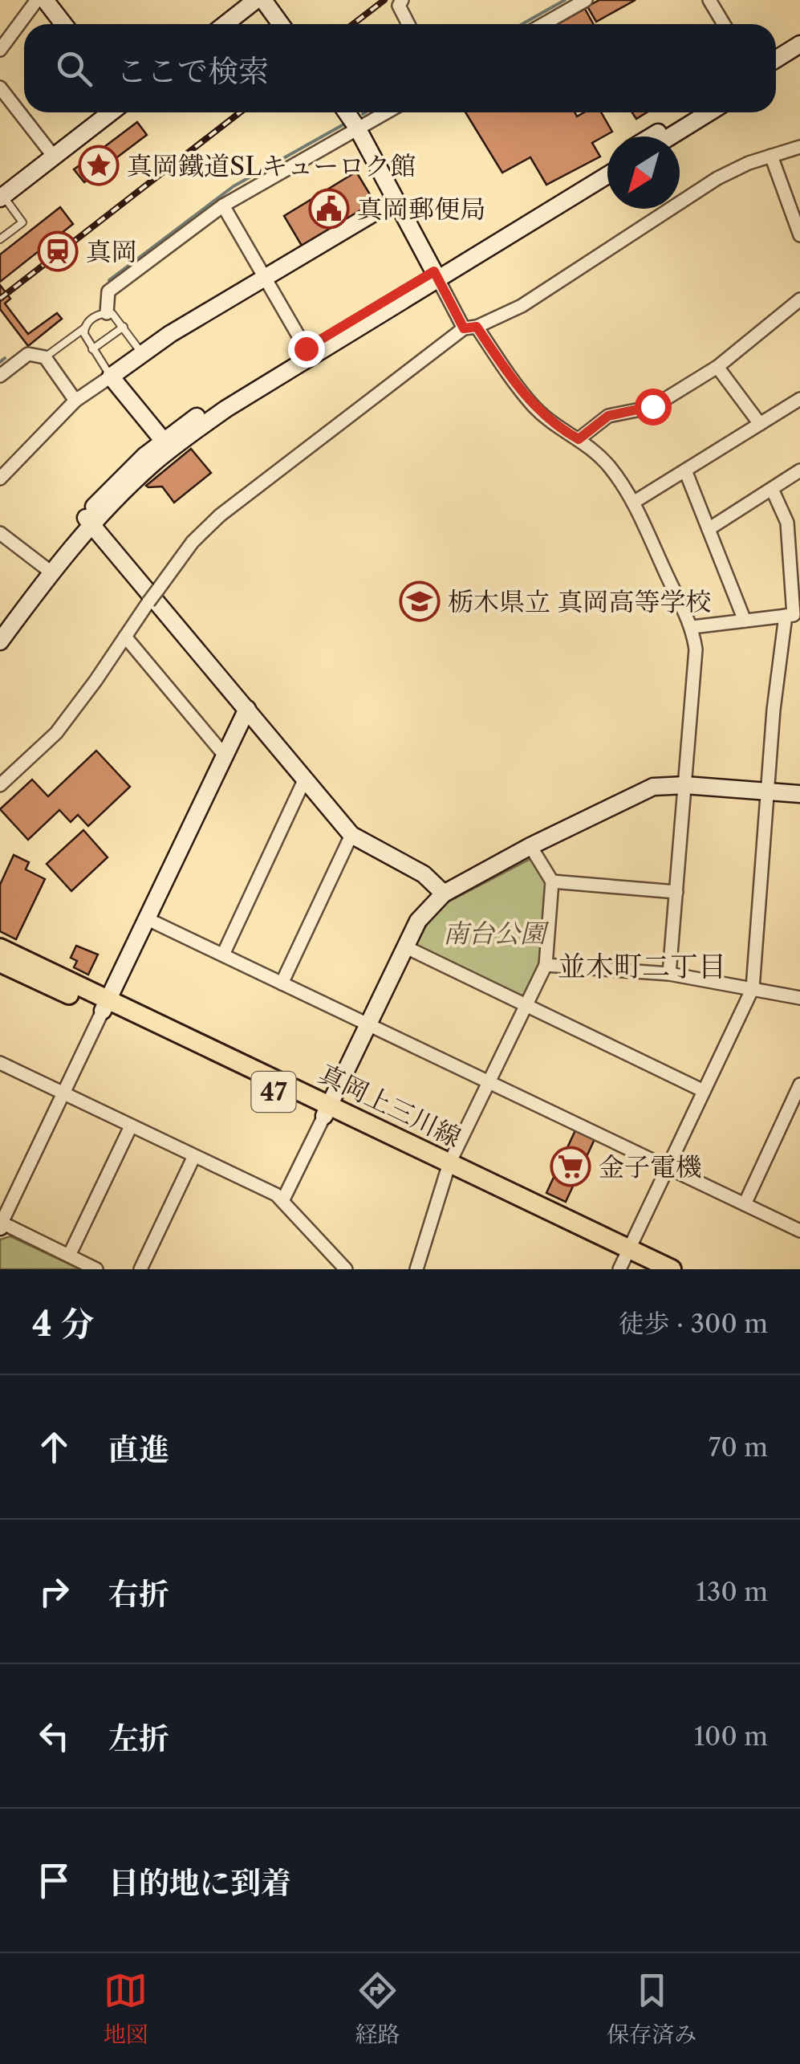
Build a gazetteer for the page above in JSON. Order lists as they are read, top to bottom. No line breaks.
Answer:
{"streets":{"main road":["47","真岡上三川線"]},"districts":["並木町二丁目"],"parks":["南台公園"],"places":{"place":["真岡鐵道SLキューロク館"],"public building":["真岡郵便局"],"station":["真岡"],"school or university":["栃木県立 真岡高等学校"],"supermarket":["金子電機"]},"north":"bottom left","page":{"search":"ここで検索","heading":["4 分","徒歩 · 300 m"],"list":[["直進","70 m"],["右折","130 m"],["左折","100 m"],"目的地に到着"],"nav":["地図","経路","保存済み"]}}
